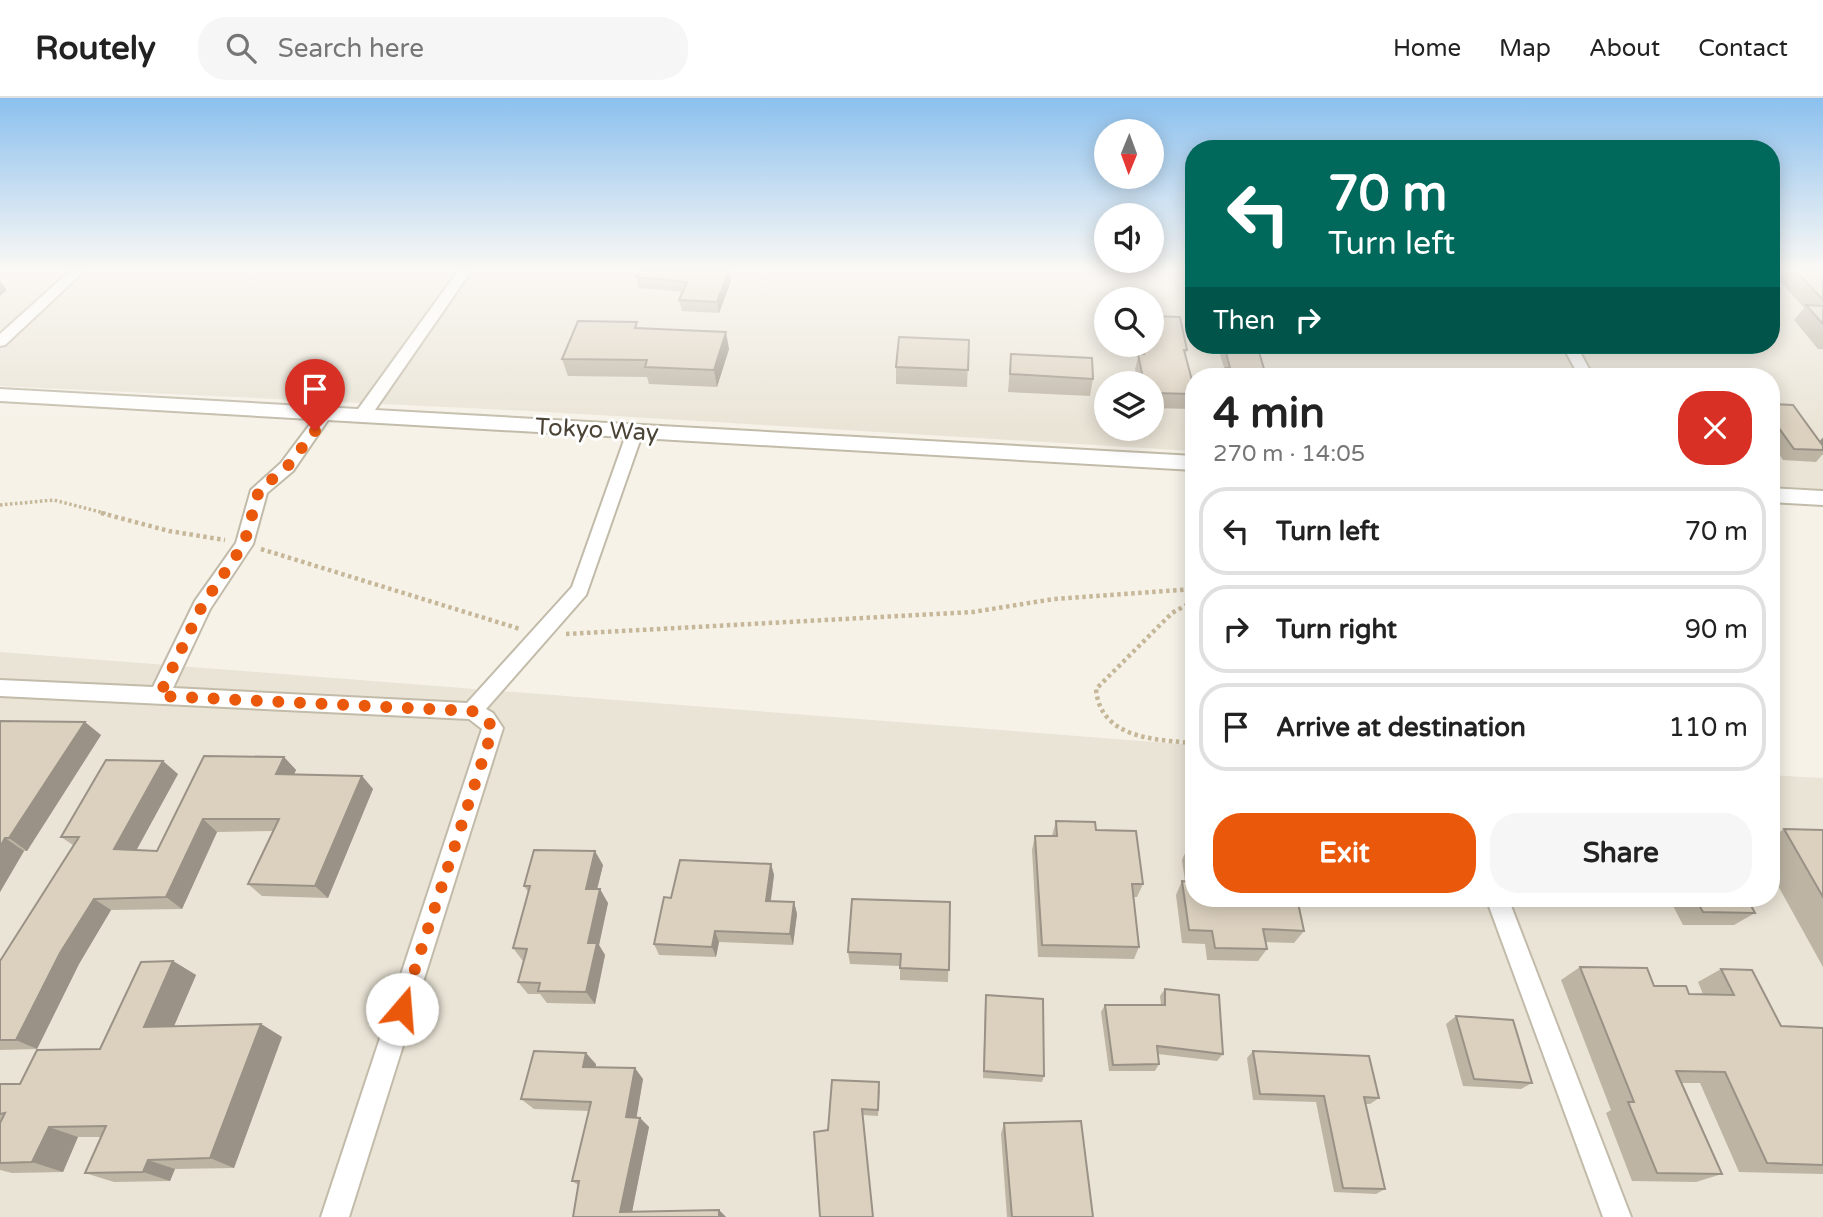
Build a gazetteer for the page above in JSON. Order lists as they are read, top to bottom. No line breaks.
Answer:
{"streets":{"street":["Tokyo Way"]},"north":"bottom","page":{"header":"Routely","search":"Search here","nav":["Home","Map","About","Contact"],"turn":["70 m","Turn left"],"then":"Then","heading":["4 min","270 m · 14:05"],"list":[{"name":"Turn left","value":"70 m"},{"name":"Turn right","value":"90 m"},{"name":"Arrive at destination","value":"110 m"}],"buttons":["Exit","Share"]}}
